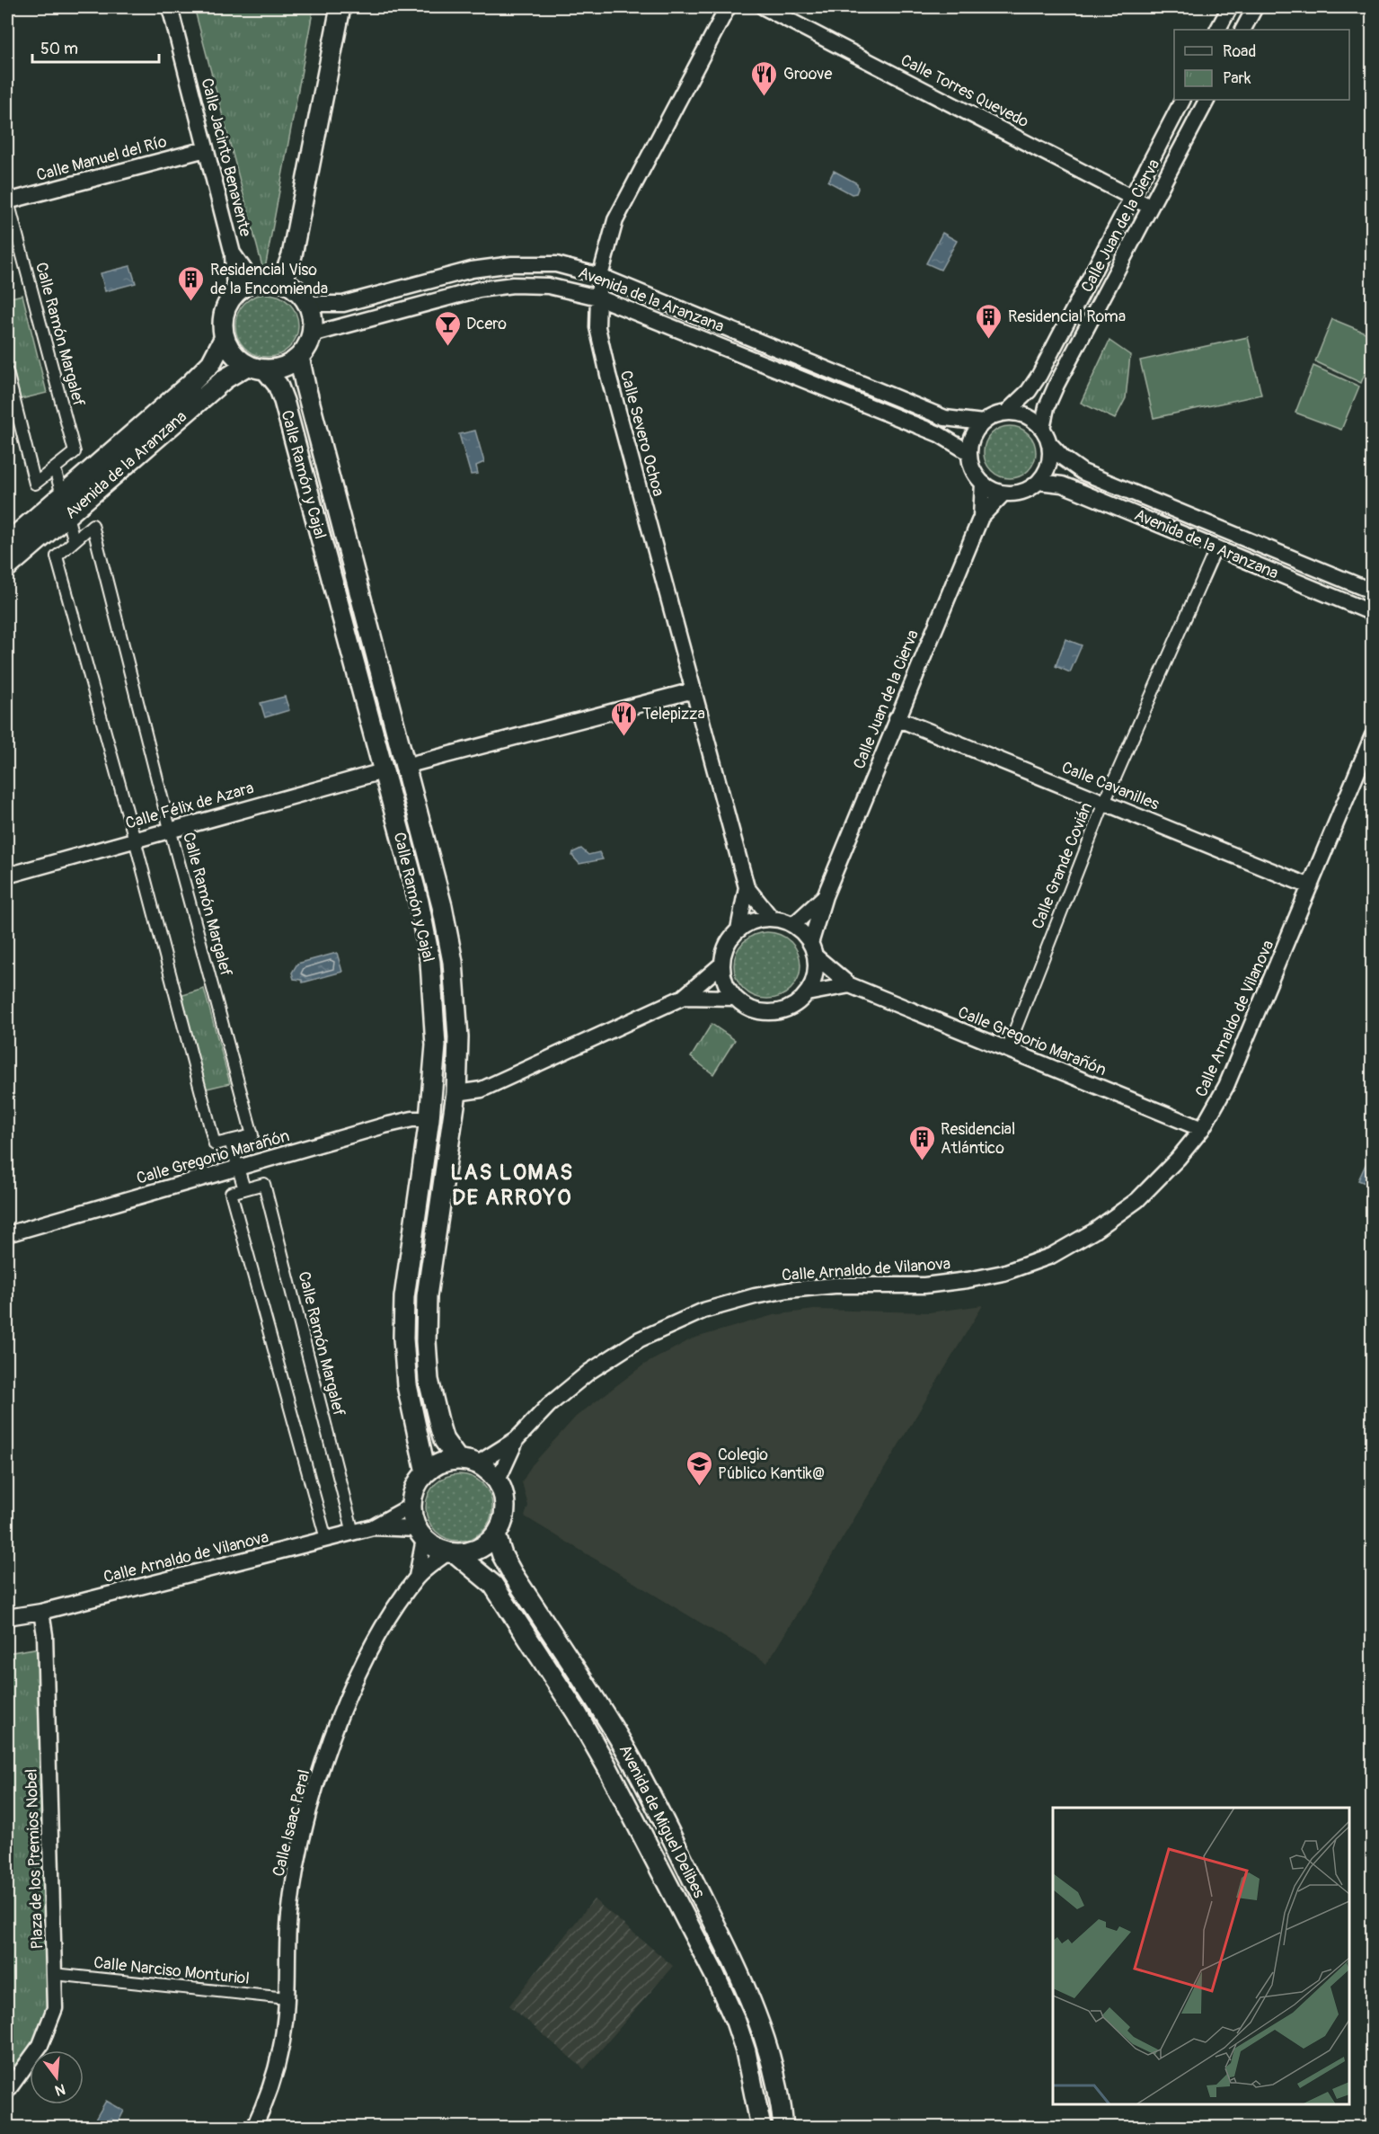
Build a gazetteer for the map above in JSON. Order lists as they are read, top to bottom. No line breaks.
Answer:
{"streets":{"street":["Calle Torres Quevedo","Calle Jacinto Benavente","Calle Manuel del Río","Calle Juan de la Cierva","Avenida de la Aranzana","Calle Ramón Margalef","Calle Severo Ochoa","Calle Ramón y Cajal","Calle Cavanilles","Calle Félix de Azara","Calle Grande Covián","Calle Arnaldo de Vilanova","Calle Gregorio Marañón","Avenida de Miguel Delibes","Calle Isaac Peral","Plaza de los Premios Nobel","Calle Narciso Monturiol"]},"crossings":[["Calle Torres Quevedo","Calle Juan de la Cierva"],["Calle Jacinto Benavente","Calle Manuel del Río"],["Calle Jacinto Benavente","Avenida de la Aranzana"],["Calle Jacinto Benavente","Calle Ramón y Cajal"],["Calle Manuel del Río","Calle Ramón Margalef"],["Calle Juan de la Cierva","Avenida de la Aranzana"],["Calle Juan de la Cierva","Calle Severo Ochoa"],["Calle Juan de la Cierva","Calle Cavanilles"],["Calle Juan de la Cierva","Calle Gregorio Marañón"],["Avenida de la Aranzana","Calle Severo Ochoa"],["Avenida de la Aranzana","Calle Ramón y Cajal"],["Avenida de la Aranzana","Calle Grande Covián"],["Calle Ramón Margalef","Calle Félix de Azara"],["Calle Ramón Margalef","Calle Arnaldo de Vilanova"],["Calle Severo Ochoa","Calle Gregorio Marañón"],["Calle Ramón y Cajal","Calle Félix de Azara"],["Calle Ramón y Cajal","Calle Arnaldo de Vilanova"],["Calle Ramón y Cajal","Calle Gregorio Marañón"],["Calle Ramón y Cajal","Avenida de Miguel Delibes"],["Calle Ramón y Cajal","Calle Isaac Peral"],["Calle Cavanilles","Calle Grande Covián"],["Calle Cavanilles","Calle Arnaldo de Vilanova"],["Calle Grande Covián","Calle Gregorio Marañón"],["Calle Arnaldo de Vilanova","Calle Gregorio Marañón"],["Calle Arnaldo de Vilanova","Avenida de Miguel Delibes"],["Calle Arnaldo de Vilanova","Calle Isaac Peral"],["Calle Arnaldo de Vilanova","Plaza de los Premios Nobel"],["Avenida de Miguel Delibes","Calle Isaac Peral"],["Calle Isaac Peral","Calle Narciso Monturiol"],["Plaza de los Premios Nobel","Calle Narciso Monturiol"]],"districts":["LAS LOMAS DE ARROYO"],"places":{"restaurant":["Groove","Telepizza"],"building":["Residencial Viso de la Encomienda","Residencial Roma","Residencial Atlántico"],"bar":["Dcero"],"school or university":["Colegio Público Kantik@"]},"legend":["Road","Park"],"scale_bar":"50 m","north":"bottom"}
